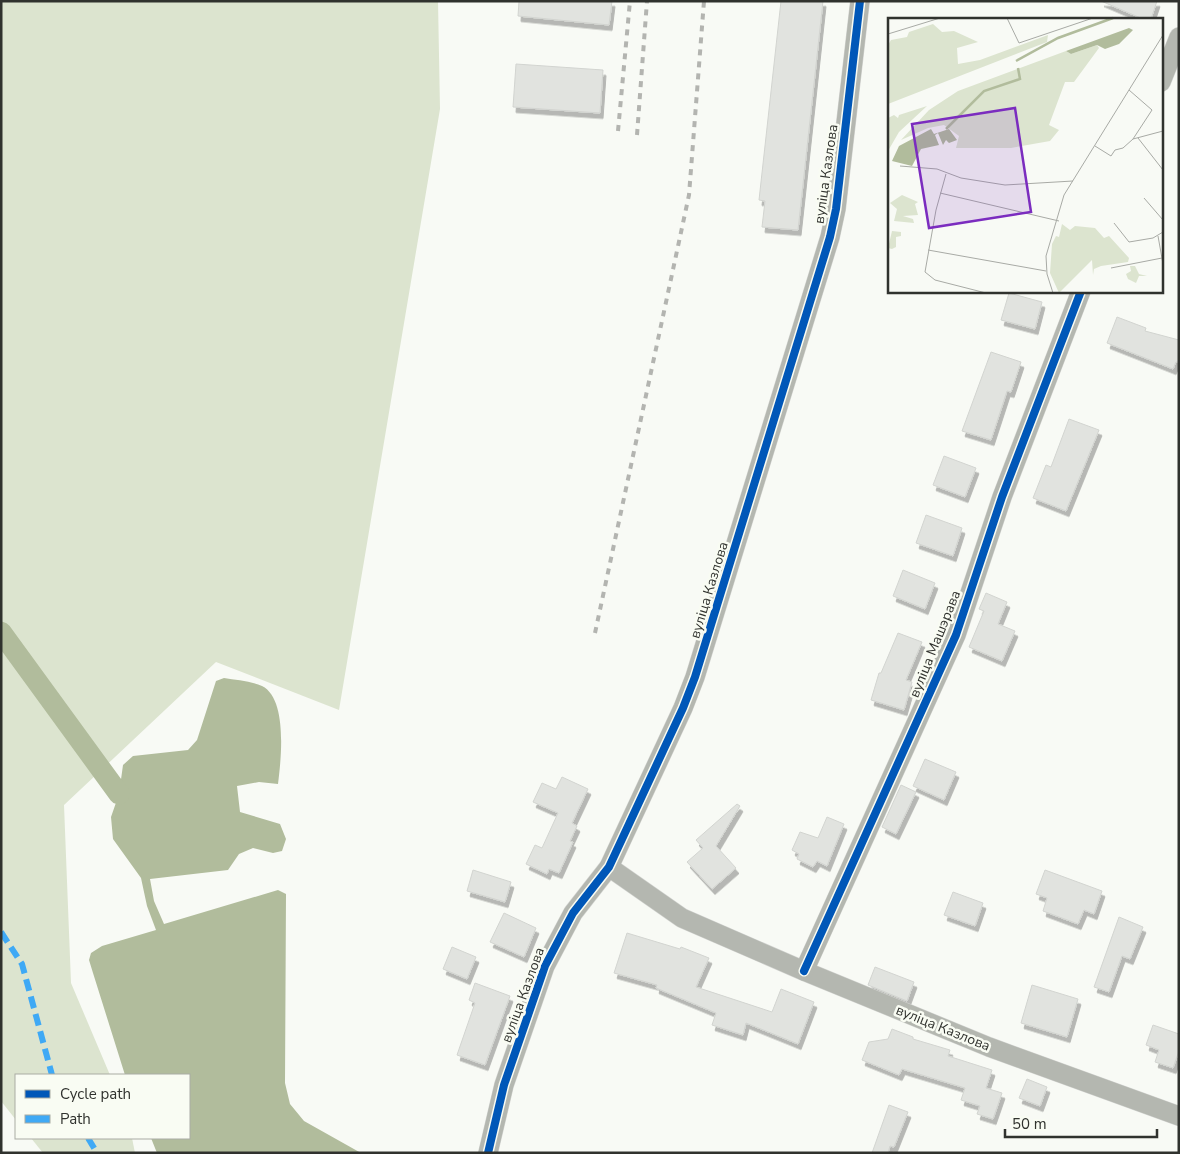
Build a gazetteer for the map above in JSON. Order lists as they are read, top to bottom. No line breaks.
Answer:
{"streets":{"street":["вуліца Казлова","вуліца Машэрава"]},"crossings":[["вуліца Казлова","вуліца Машэрава"]],"legend":["Cycle path","Path"],"scale_bar":"50 m"}
